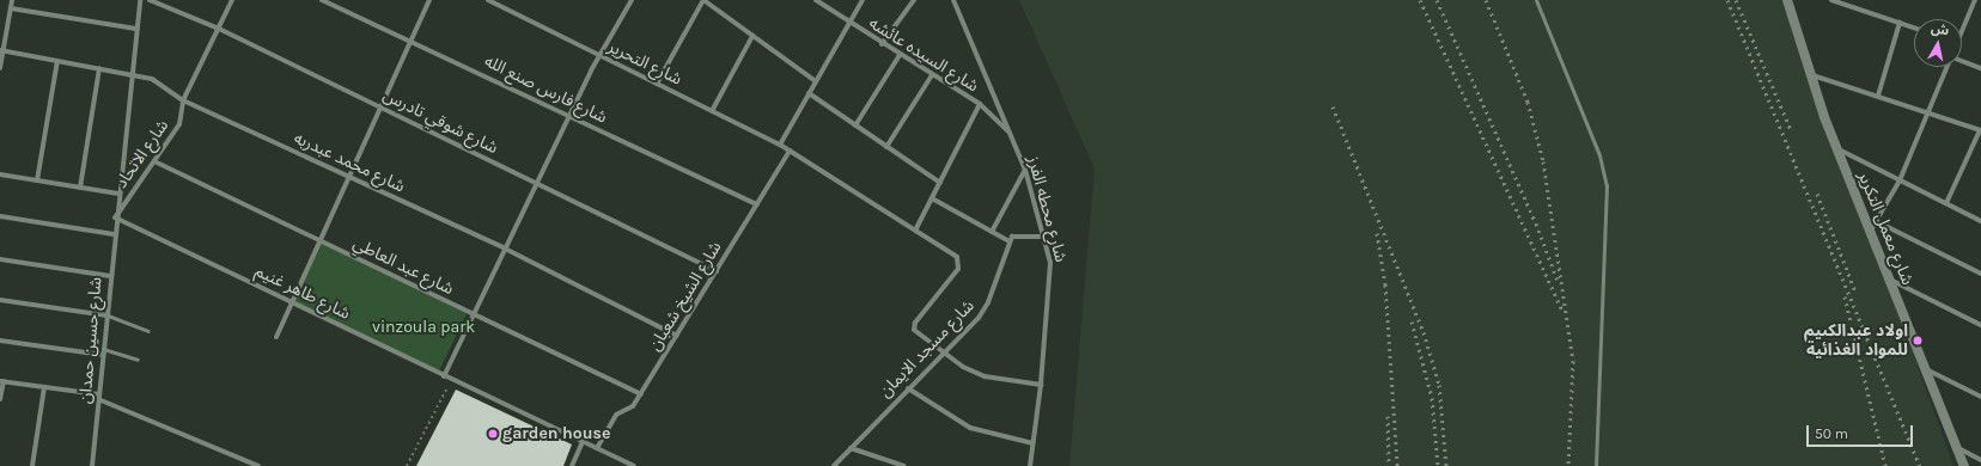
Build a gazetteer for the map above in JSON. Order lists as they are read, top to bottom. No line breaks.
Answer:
{"streets":{"street":["شارع السيده عائشه","شارع التحرير","شارع فارس صنع الله","شارع شوقي تادرس","شارع الاتحاد","شارع محمد عبدربه","شارع محطه الفرز","شارع معمل التكرير","شارع عبد العاطي","شارع طاهر غنيم","شارع الشيخ شعبان","شارع حسين حمدان","شارع مسجد الايمان"]},"crossings":[["شارع السيده عائشه","شارع محطه الفرز"],["شارع التحرير","شارع الشيخ شعبان"],["شارع التحرير","شارع مسجد الايمان"],["شارع فارس صنع الله","شارع الشيخ شعبان"],["شارع شوقي تادرس","شارع الاتحاد"],["شارع شوقي تادرس","شارع الشيخ شعبان"],["شارع الاتحاد","شارع محمد عبدربه"],["شارع الاتحاد","شارع عبد العاطي"],["شارع الاتحاد","شارع طاهر غنيم"],["شارع الاتحاد","شارع حسين حمدان"],["شارع محمد عبدربه","شارع الشيخ شعبان"],["شارع محمد عبدربه","شارع حسين حمدان"],["شارع عبد العاطي","شارع الشيخ شعبان"],["شارع طاهر غنيم","شارع الشيخ شعبان"],["شارع طاهر غنيم","شارع حسين حمدان"]],"parks":["vinzoula park"],"places":["اولاد عبدالكىيم للمواد الغذائية","garden house"],"scale_bar":"50 m","north":"top"}
